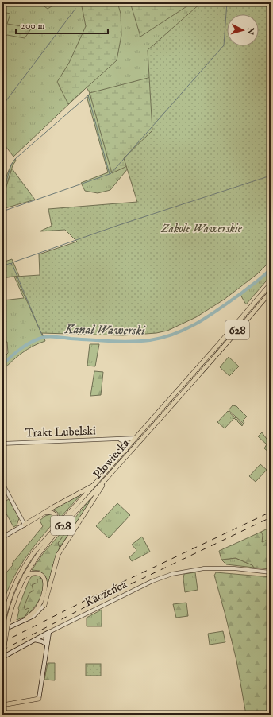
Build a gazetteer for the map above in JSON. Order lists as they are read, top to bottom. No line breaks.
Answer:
{"streets":{"main road":["628","Płowiecka","Kaczeńca"],"street":["Trakt Lubelski"]},"crossings":[["Trakt Lubelski","Płowiecka"],["Płowiecka","Kaczeńca"]],"water":["Kanał Wawerski"],"parks":["Zakole Wawerskie"],"scale_bar":"200 m","north":"right"}
